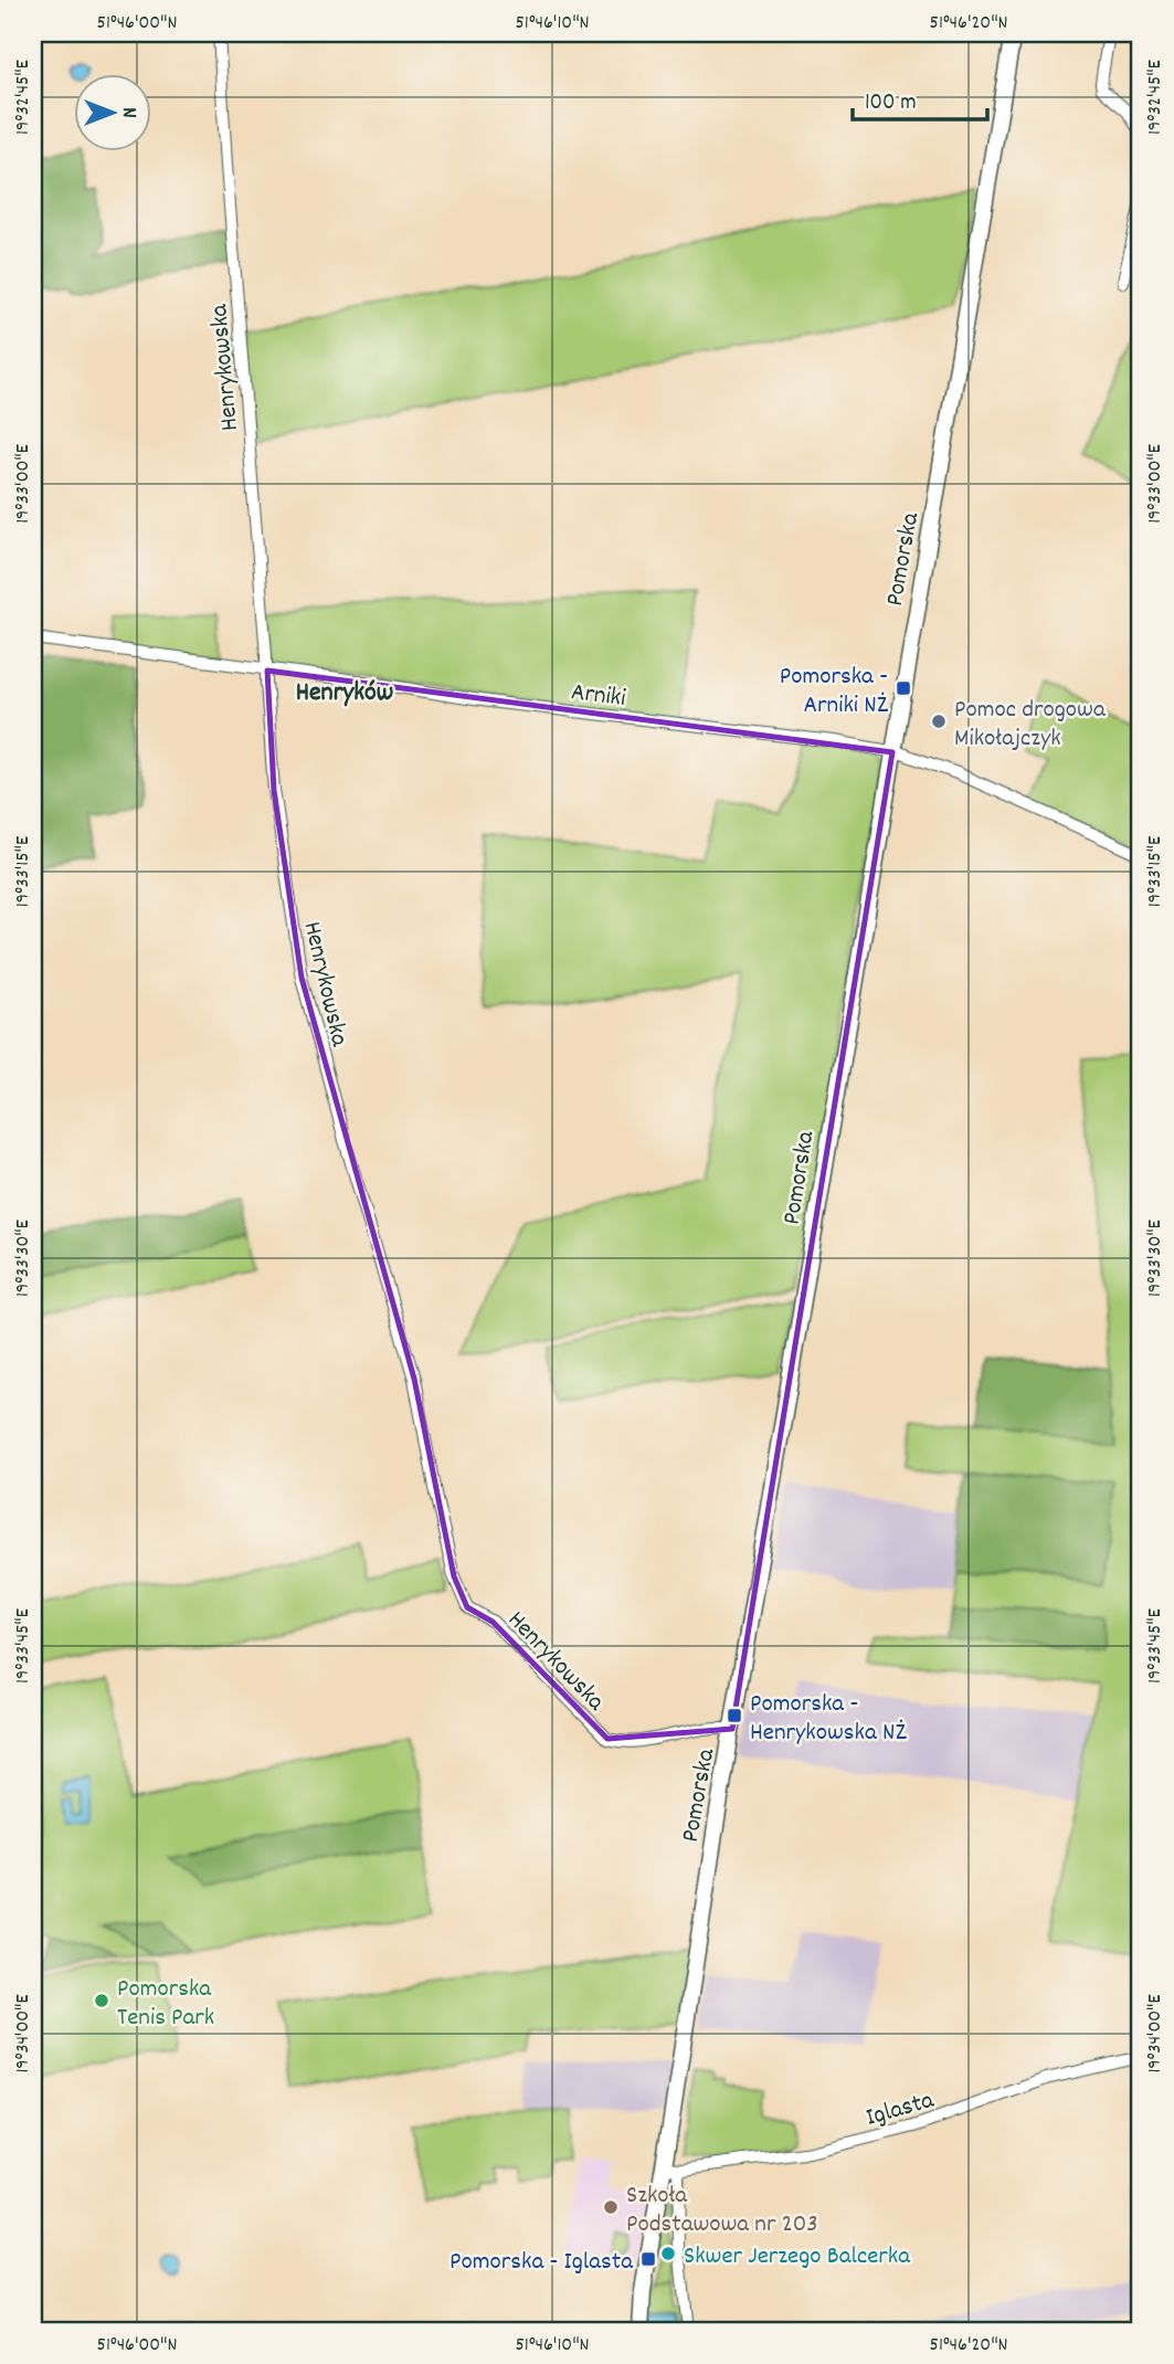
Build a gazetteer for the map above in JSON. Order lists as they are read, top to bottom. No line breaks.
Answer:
{"streets":{"street":["Henrykowska","Pomorska","Arniki","Iglasta"]},"crossings":[["Henrykowska","Pomorska"],["Henrykowska","Arniki"],["Pomorska","Arniki"],["Pomorska","Iglasta"]],"districts":["Henryków"],"places":{"transit":["Pomorska - Arniki NŻ","Pomorska - Henrykowska NŻ","Pomorska - Iglasta"],"other":["Pomoc drogowa Mikołajczyk","Pomorska Tenis Park","Szkoła Podstawowa nr 203","Skwer Jerzego Balcerka"]},"scale_bar":"100 m","north":"right","coordinates":["51°46'00\"N","51°46'10\"N","51°46'20\"N","19°32'45\"E","19°33'00\"E","19°33'15\"E","19°33'30\"E","19°33'45\"E","19°34'00\"E"]}
